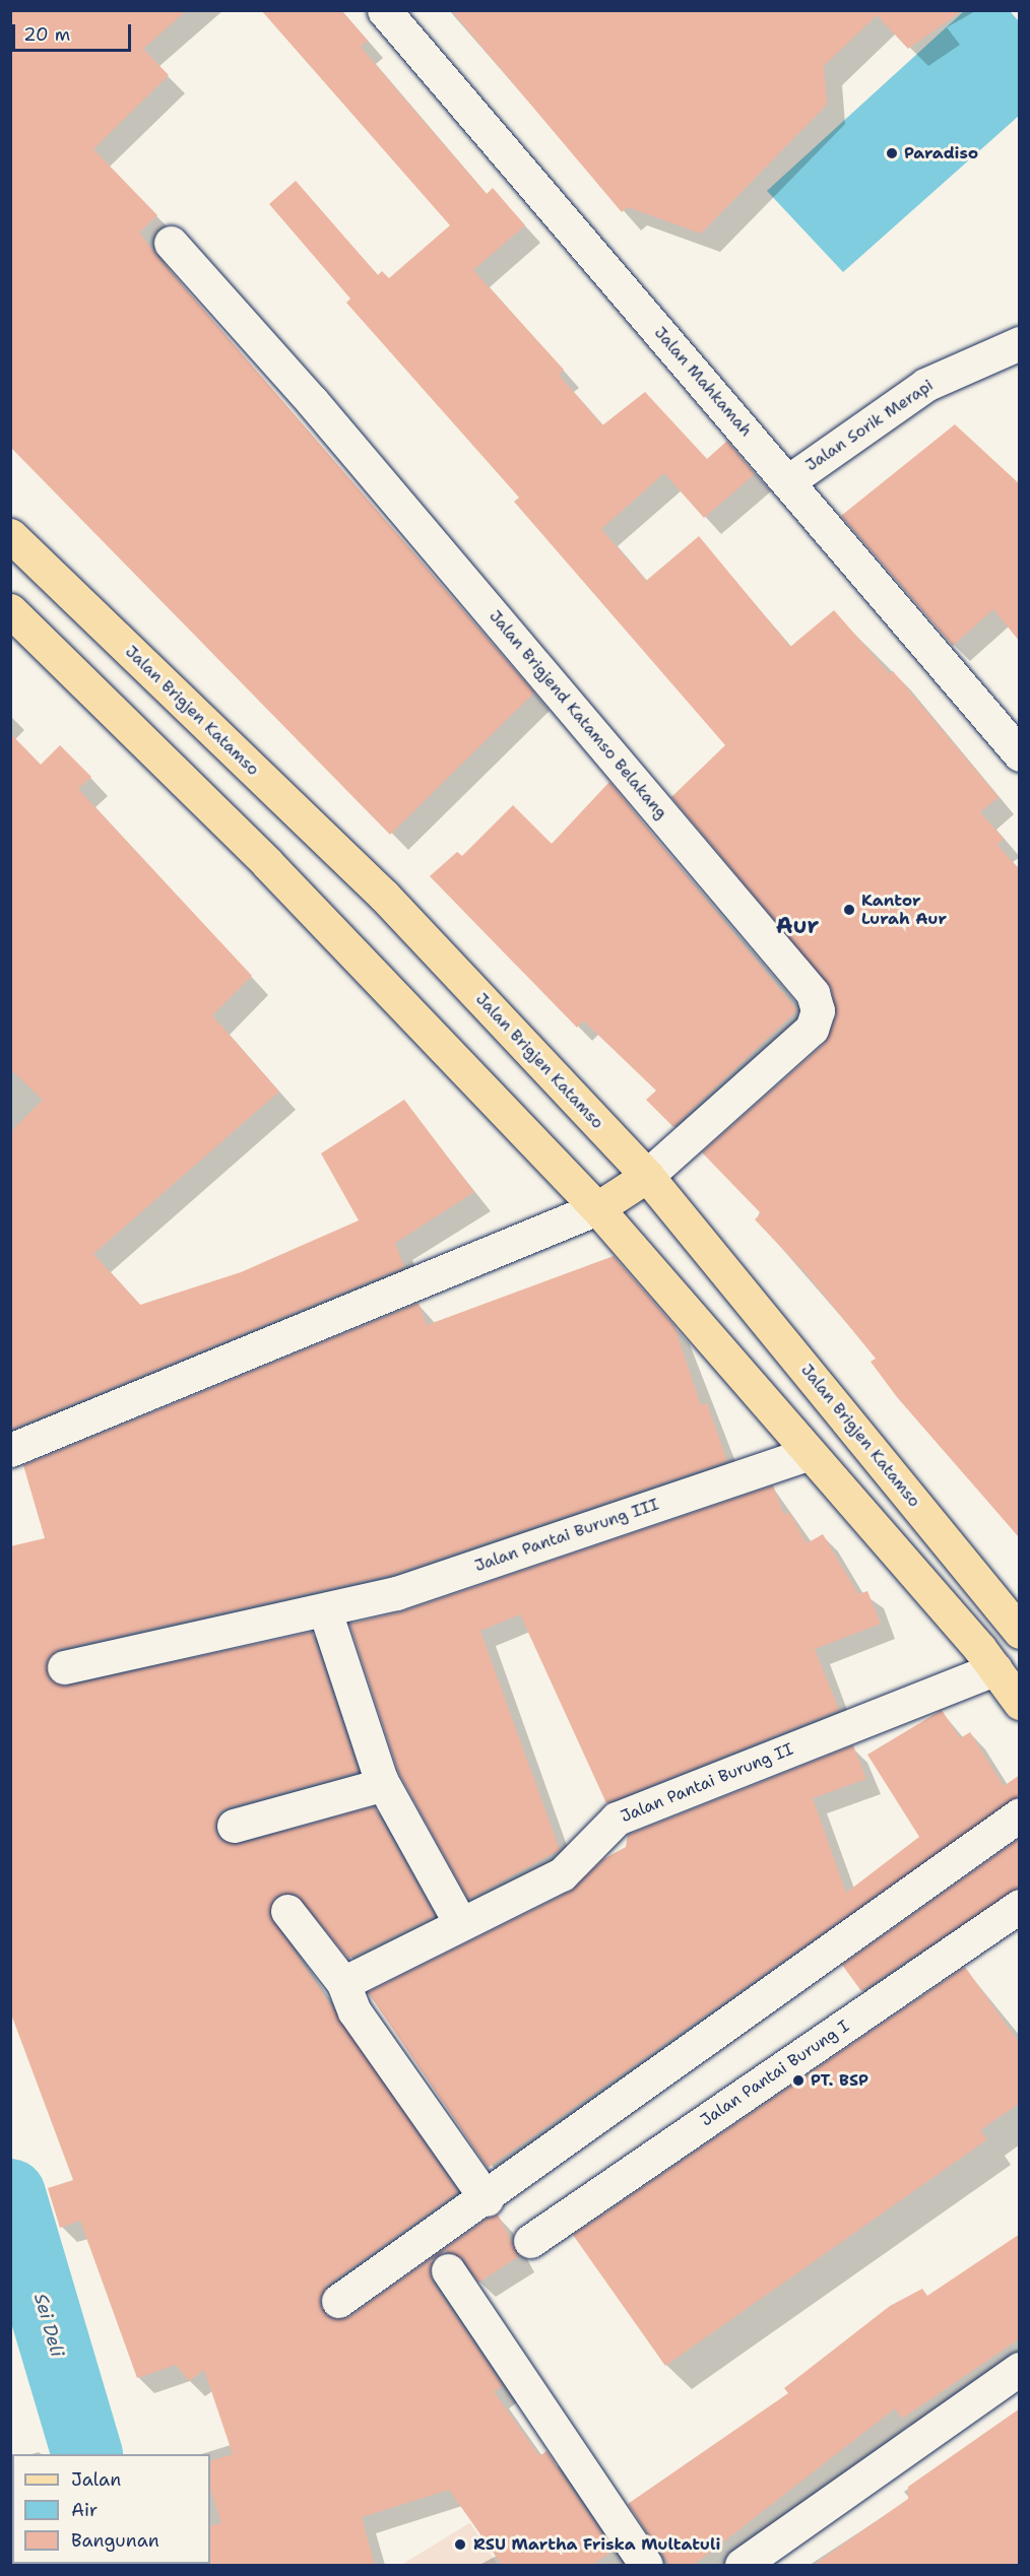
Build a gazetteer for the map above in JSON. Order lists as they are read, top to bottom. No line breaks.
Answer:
{"streets":{"main road":["Jalan Brigjen Katamso"],"street":["Jalan Mahkamah","Jalan Sorik Merapi","Jalan Brigjend Katamso Belakang","Jalan Pantai Burung III","Jalan Pantai Burung II","Jalan Pantai Burung I"]},"crossings":[["Jalan Mahkamah","Jalan Sorik Merapi"],["Jalan Brigjen Katamso","Jalan Brigjend Katamso Belakang"]],"districts":["Aur"],"water":["Sei Deli"],"places":["Paradiso","Kantor Lurah Aur","PT. BSP","RSU Martha Friska Multatuli"],"legend":["Jalan","Air","Bangunan"],"scale_bar":"20 m"}
